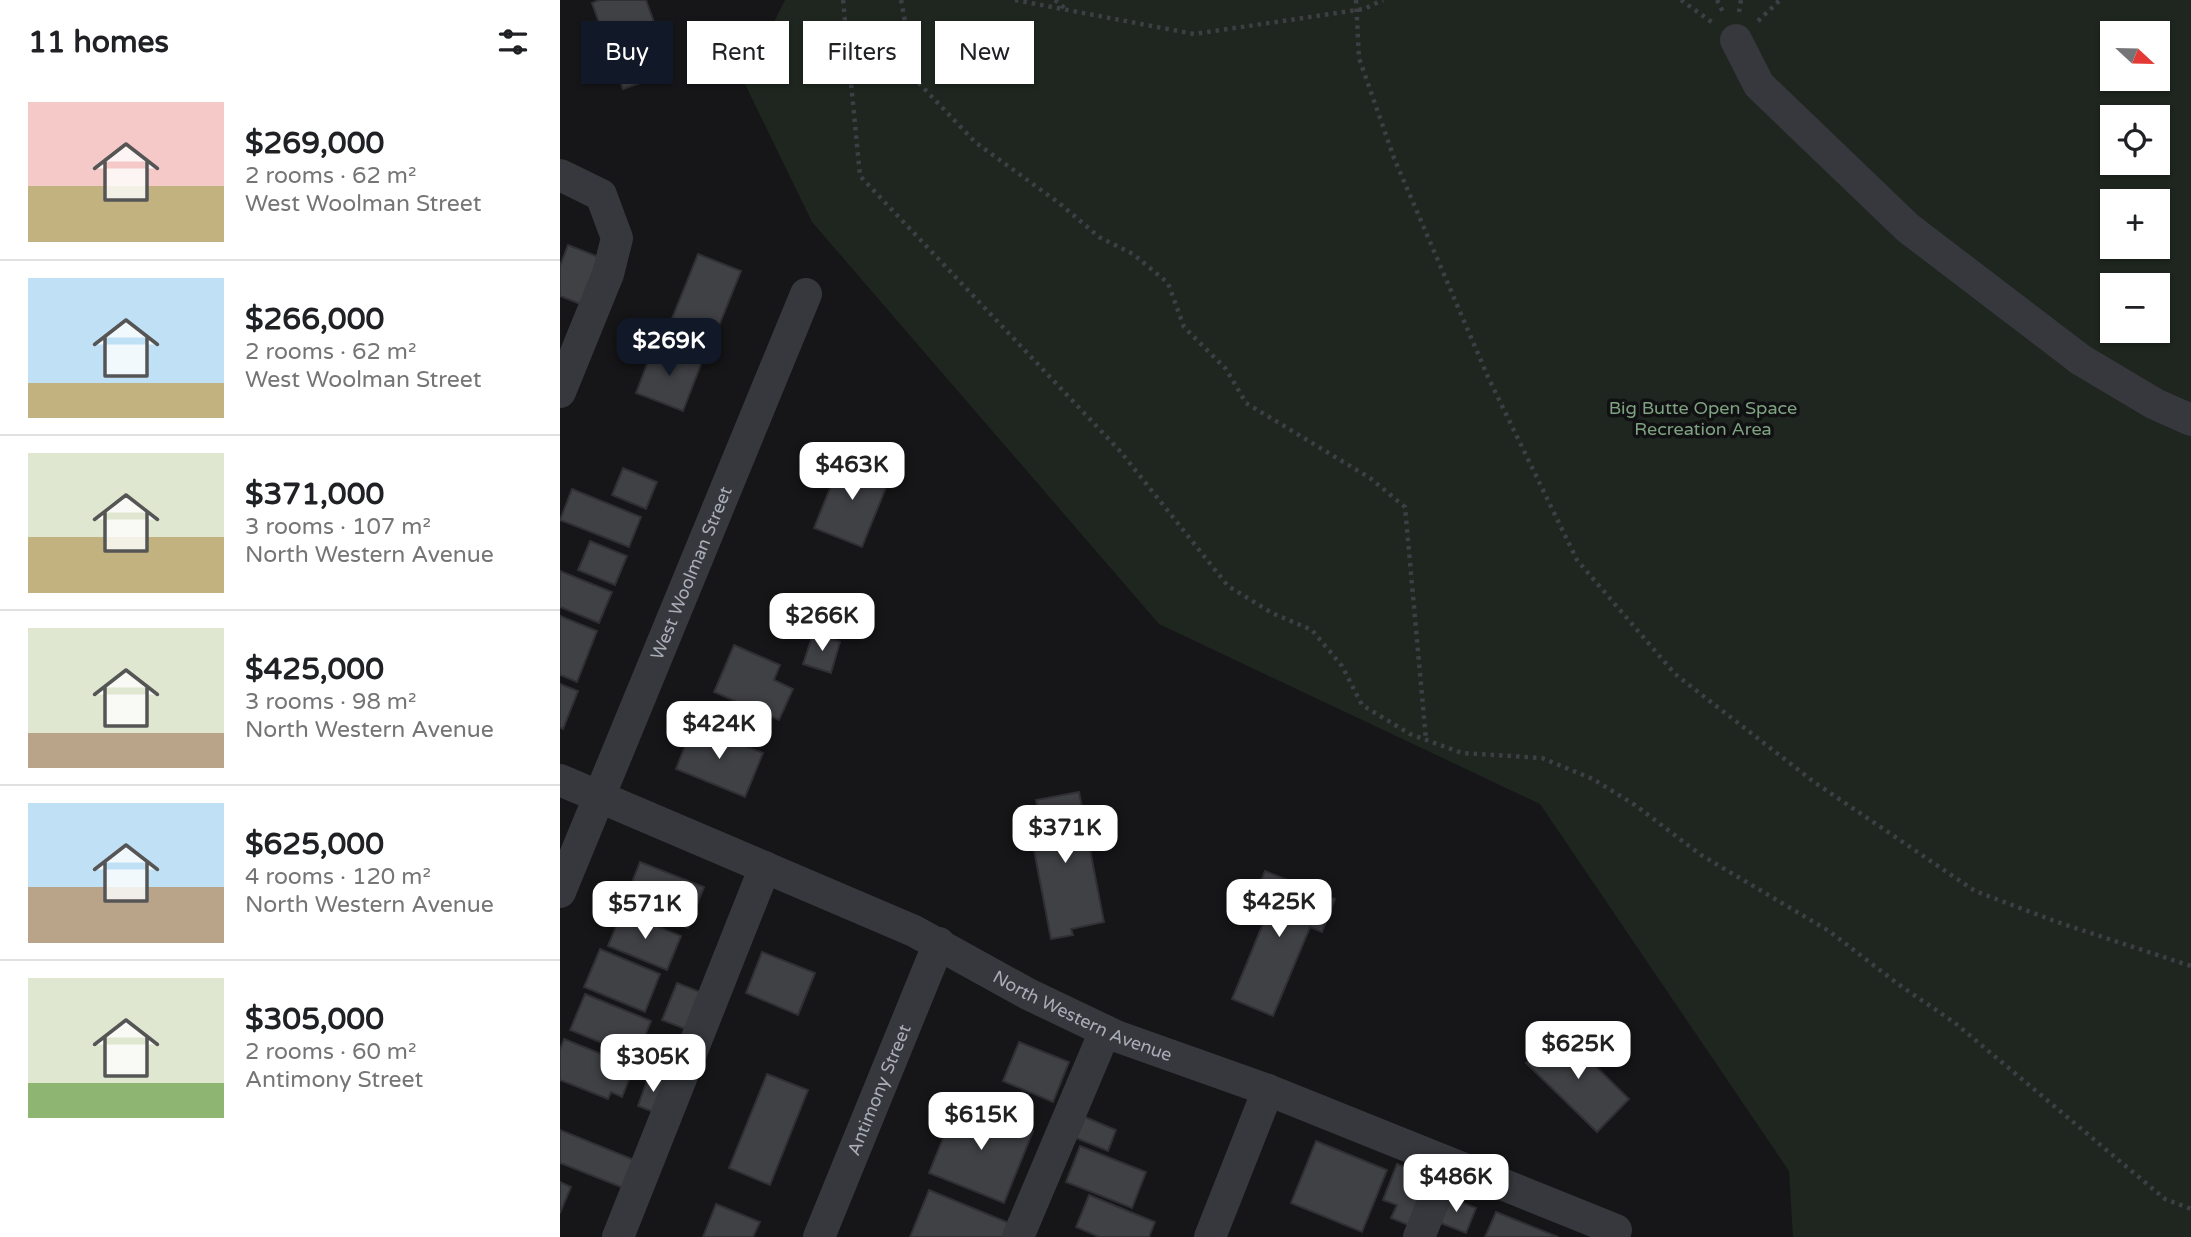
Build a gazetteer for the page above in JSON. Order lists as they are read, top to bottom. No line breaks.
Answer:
{"streets":{"street":["West Woolman Street","North Western Avenue","Antimony Street"]},"crossings":[["West Woolman Street","North Western Avenue"],["North Western Avenue","Antimony Street"]],"parks":["Big Butte Open Space Recreation Area"],"north":"right","page":{"heading":"11 homes","map_buttons":["+","−"],"chip":["Buy","Rent","Filters","New"],"list":[{"name":"$269,000","note":"2 rooms · 62 m² · West Woolman Street"},{"name":"$266,000","note":"2 rooms · 62 m² · West Woolman Street"},{"name":"$371,000","note":"3 rooms · 107 m² · North Western Avenue"},{"name":"$425,000","note":"3 rooms · 98 m² · North Western Avenue"},{"name":"$625,000","note":"4 rooms · 120 m² · North Western Avenue"},{"name":"$305,000","note":"2 rooms · 60 m² · Antimony Street"}],"price":["$269K","$463K","$266K","$424K","$371K","$425K","$571K","$625K","$305K","$615K","$486K"]}}
